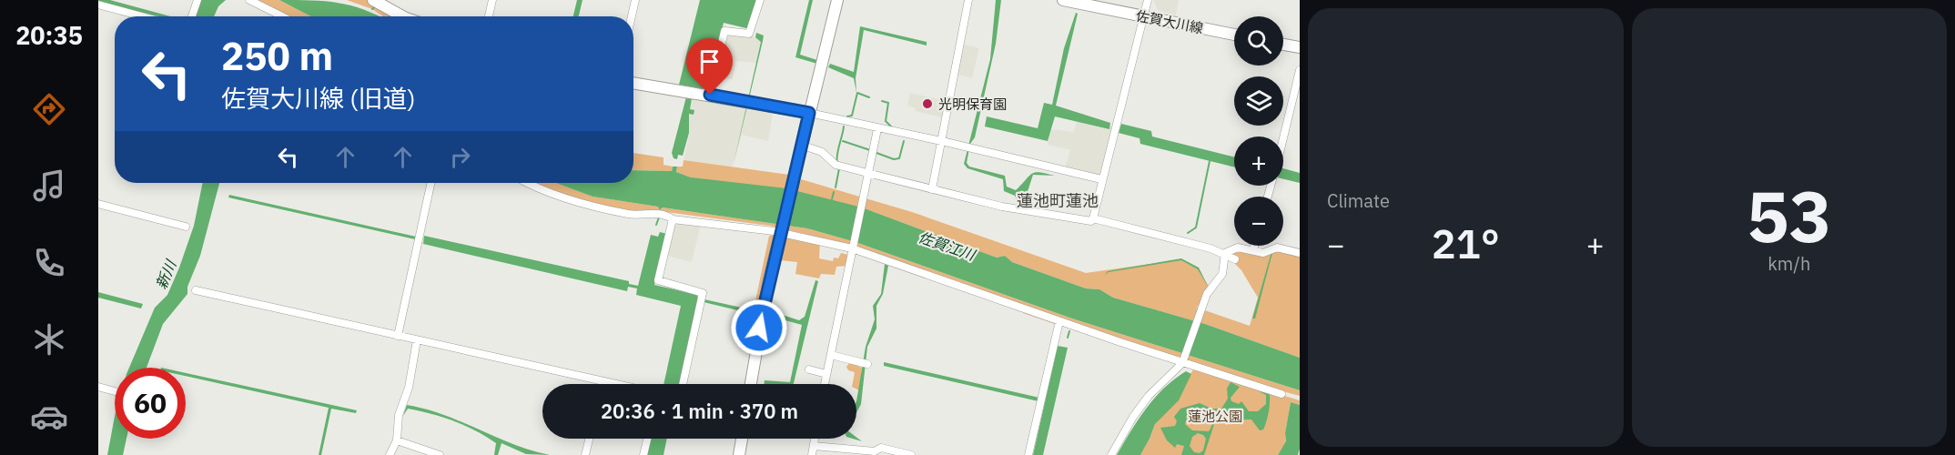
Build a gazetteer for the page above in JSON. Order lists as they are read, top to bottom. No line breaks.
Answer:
{"streets":{"main road":["佐賀大川線"]},"districts":["蓮池町蓮池"],"water":["佐賀江川","新川"],"parks":["蓮池公園"],"places":["光明保育園"],"page":{"tabs":"20:35","tile":["Climate",["53","km/h"]],"map_buttons":["+","−"],"turn":["250 m","佐賀大川線 (旧道)"],"heat":["−","21°","+"],"limit":"60","trip":"20:36 · 1 min · 370 m"}}
